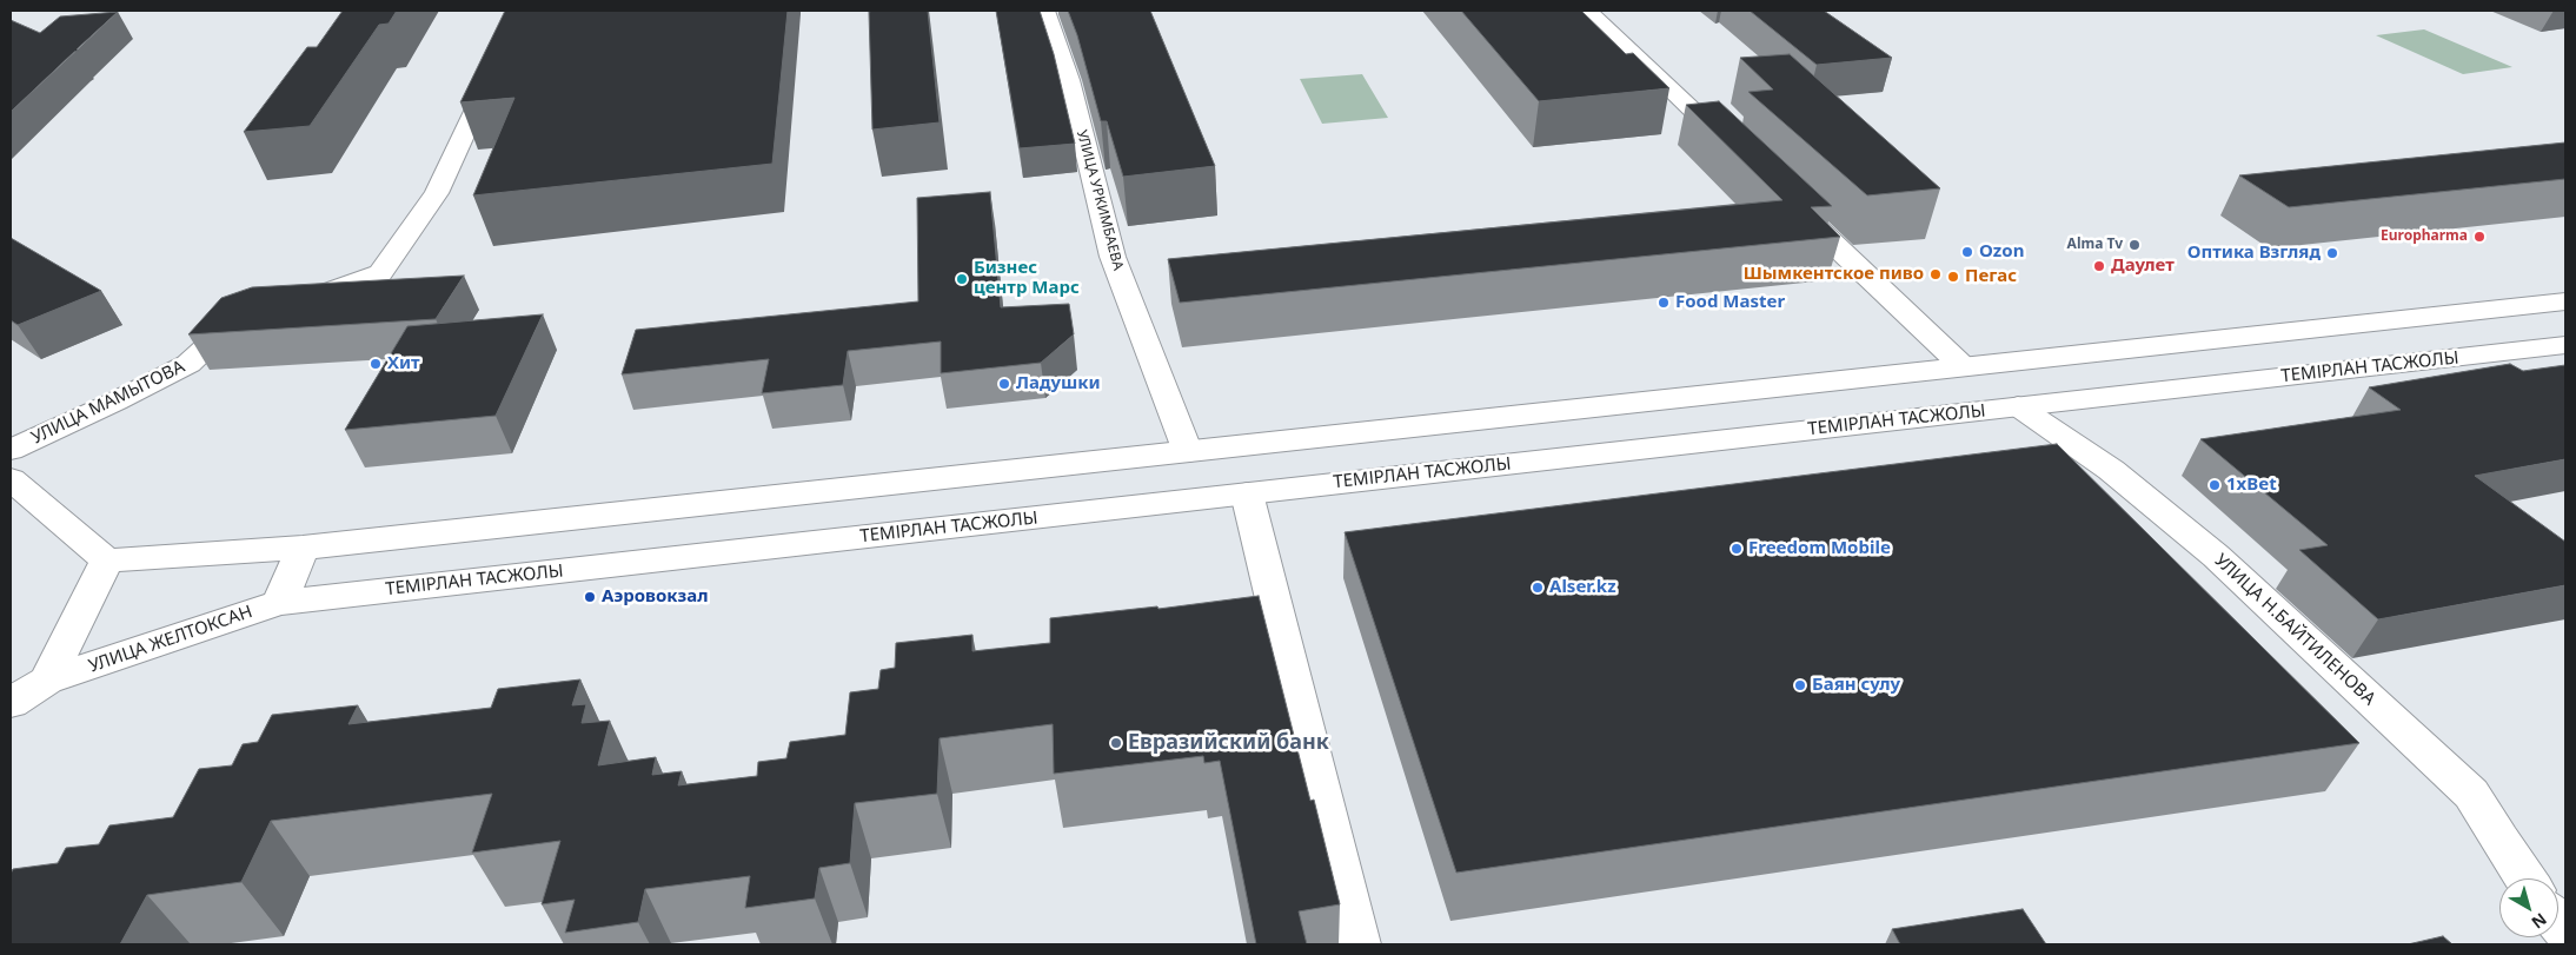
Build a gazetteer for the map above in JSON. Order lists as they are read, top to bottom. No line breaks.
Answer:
{"streets":{"main road":["УЛИЦА УРКИМБАЕВА","ТЕМІРЛАН ТАСЖОЛЫ","УЛИЦА МАМЫТОВА","УЛИЦА Н.БАЙТИЛЕНОВА","УЛИЦА ЖЕЛТОКСАН"]},"crossings":[["ТЕМІРЛАН ТАСЖОЛЫ","УЛИЦА Н.БАЙТИЛЕНОВА"],["ТЕМІРЛАН ТАСЖОЛЫ","УЛИЦА ЖЕЛТОКСАН"]],"places":["Europharma","Alma Tv","Ozon","Оптика Взгляд","Даулет","Шымкентское пиво","Пегас","Бизнес центр Марс","Food Master","Хит","Ладушки","1xBet","Freedom Mobile","Alser.kz","Аэровокзал","Баян сулу","Евразийский банк"],"north":"bottom right"}
